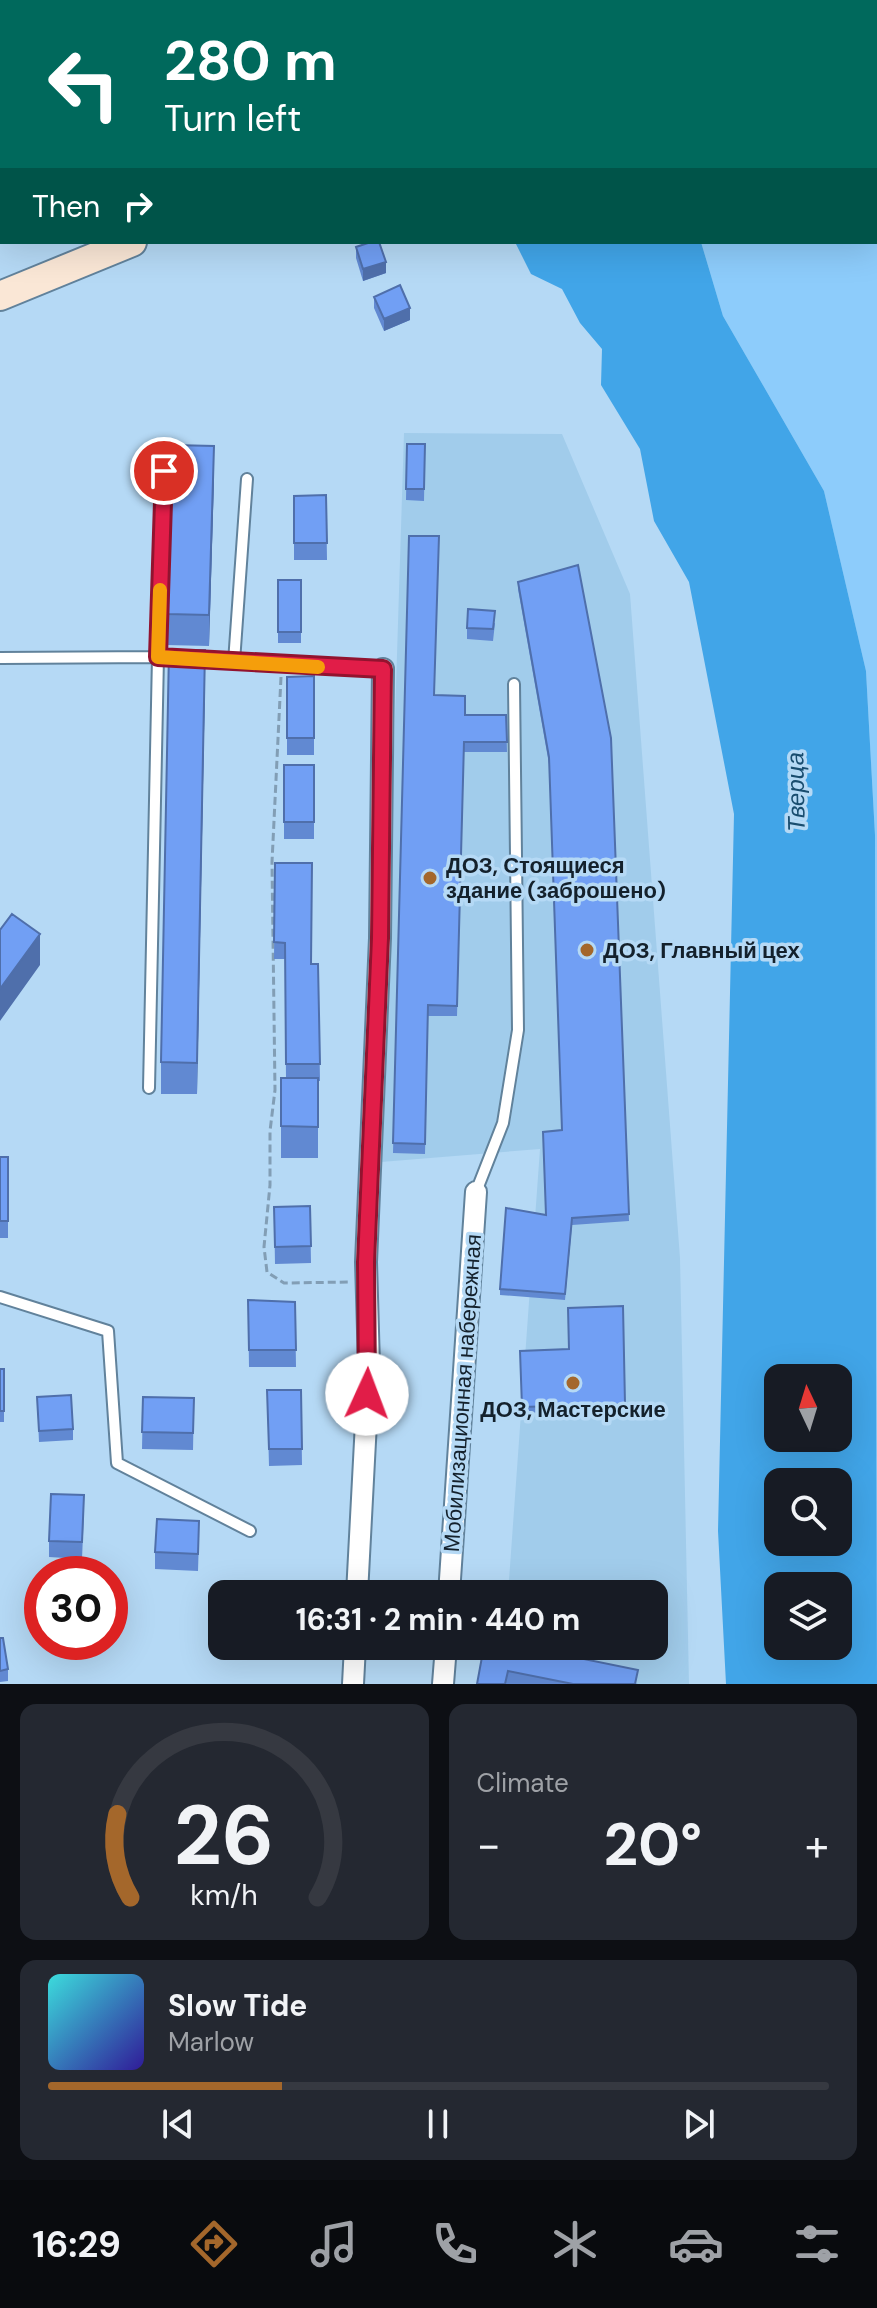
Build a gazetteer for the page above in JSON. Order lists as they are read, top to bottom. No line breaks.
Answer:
{"streets":{"street":["Мобилизационная набережная"]},"water":["Тверца"],"places":["ДОЗ, Стоящиеся здание (заброшено)","ДОЗ, Главный цех","ДОЗ, Мастерские"],"north":"top","page":{"turn":["280 m","Turn left"],"then":"Then","limit":"30","trip":"16:31 · 2 min · 440 m","tile":"Climate","heat":["−","20°","+"],"song":["Slow Tide","Marlow"],"tabs":"16:29","gauge":["26","km/h"]}}
